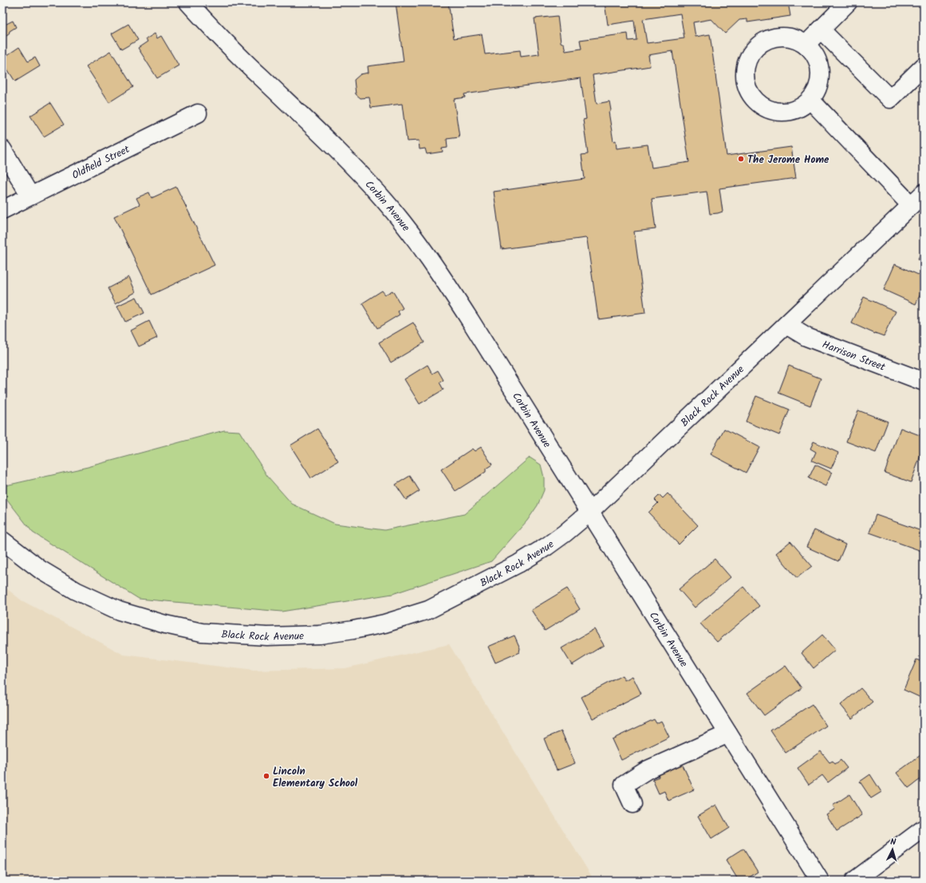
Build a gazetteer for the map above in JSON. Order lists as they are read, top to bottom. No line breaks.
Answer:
{"streets":{"street":["Oldfield Street","Corbin Avenue","Harrison Street","Black Rock Avenue"]},"crossings":[["Corbin Avenue","Black Rock Avenue"],["Harrison Street","Black Rock Avenue"]],"places":["The Jerome Home","Lincoln Elementary School"],"north":"top"}
